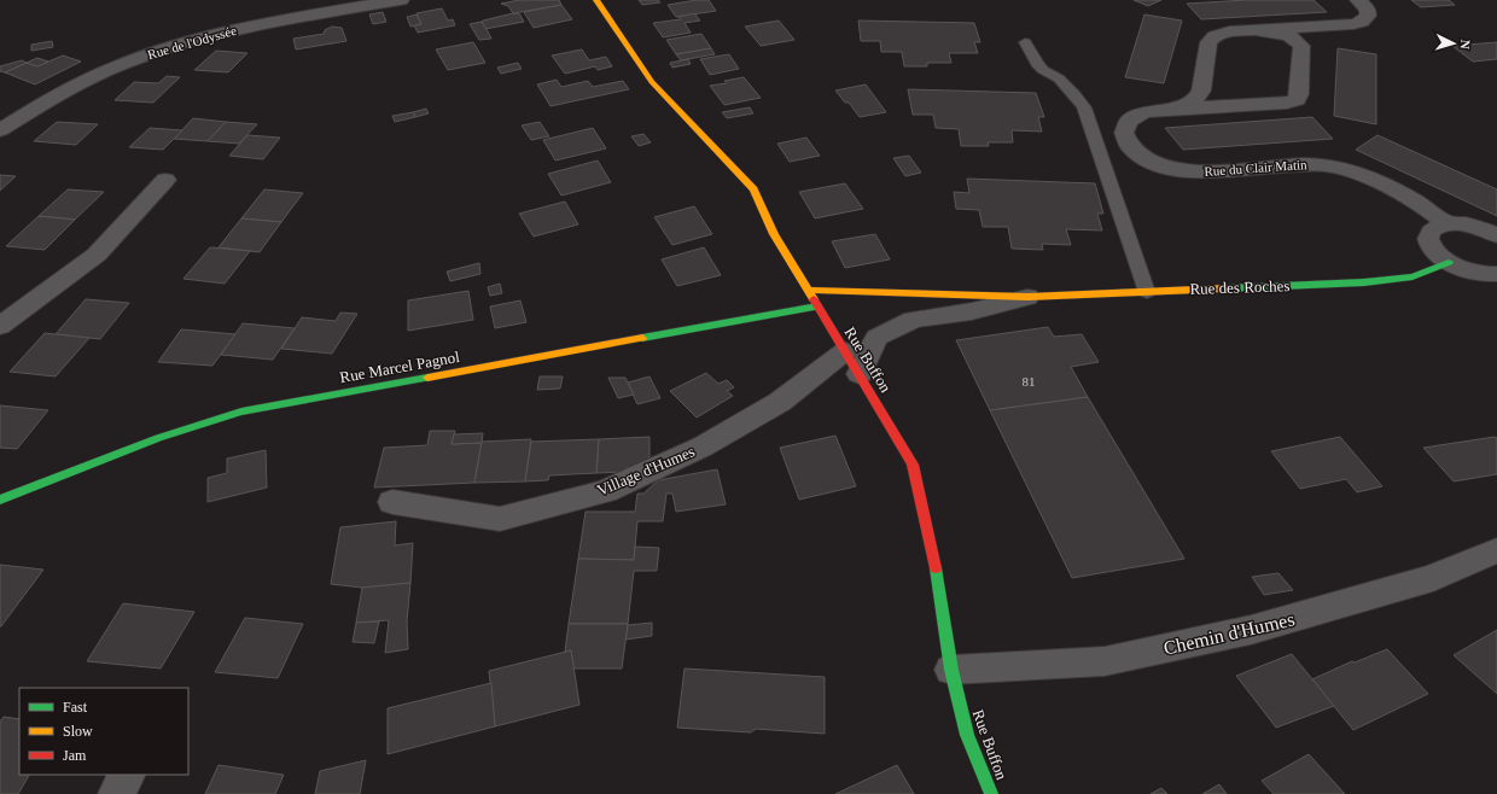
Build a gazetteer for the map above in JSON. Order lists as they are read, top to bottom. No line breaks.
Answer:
{"streets":{"street":["Rue de l'Odyssée","Rue du Clair Matin","Rue des Roches","Rue Buffon","Rue Marcel Pagnol","Village d'Humes","Chemin d'Humes"]},"crossings":[["Rue des Roches","Rue Buffon"],["Rue des Roches","Village d'Humes"],["Rue Buffon","Rue Marcel Pagnol"],["Rue Buffon","Village d'Humes"],["Rue Buffon","Chemin d'Humes"]],"house_numbers":["81"],"legend":["Fast","Slow","Jam"],"north":"right"}
